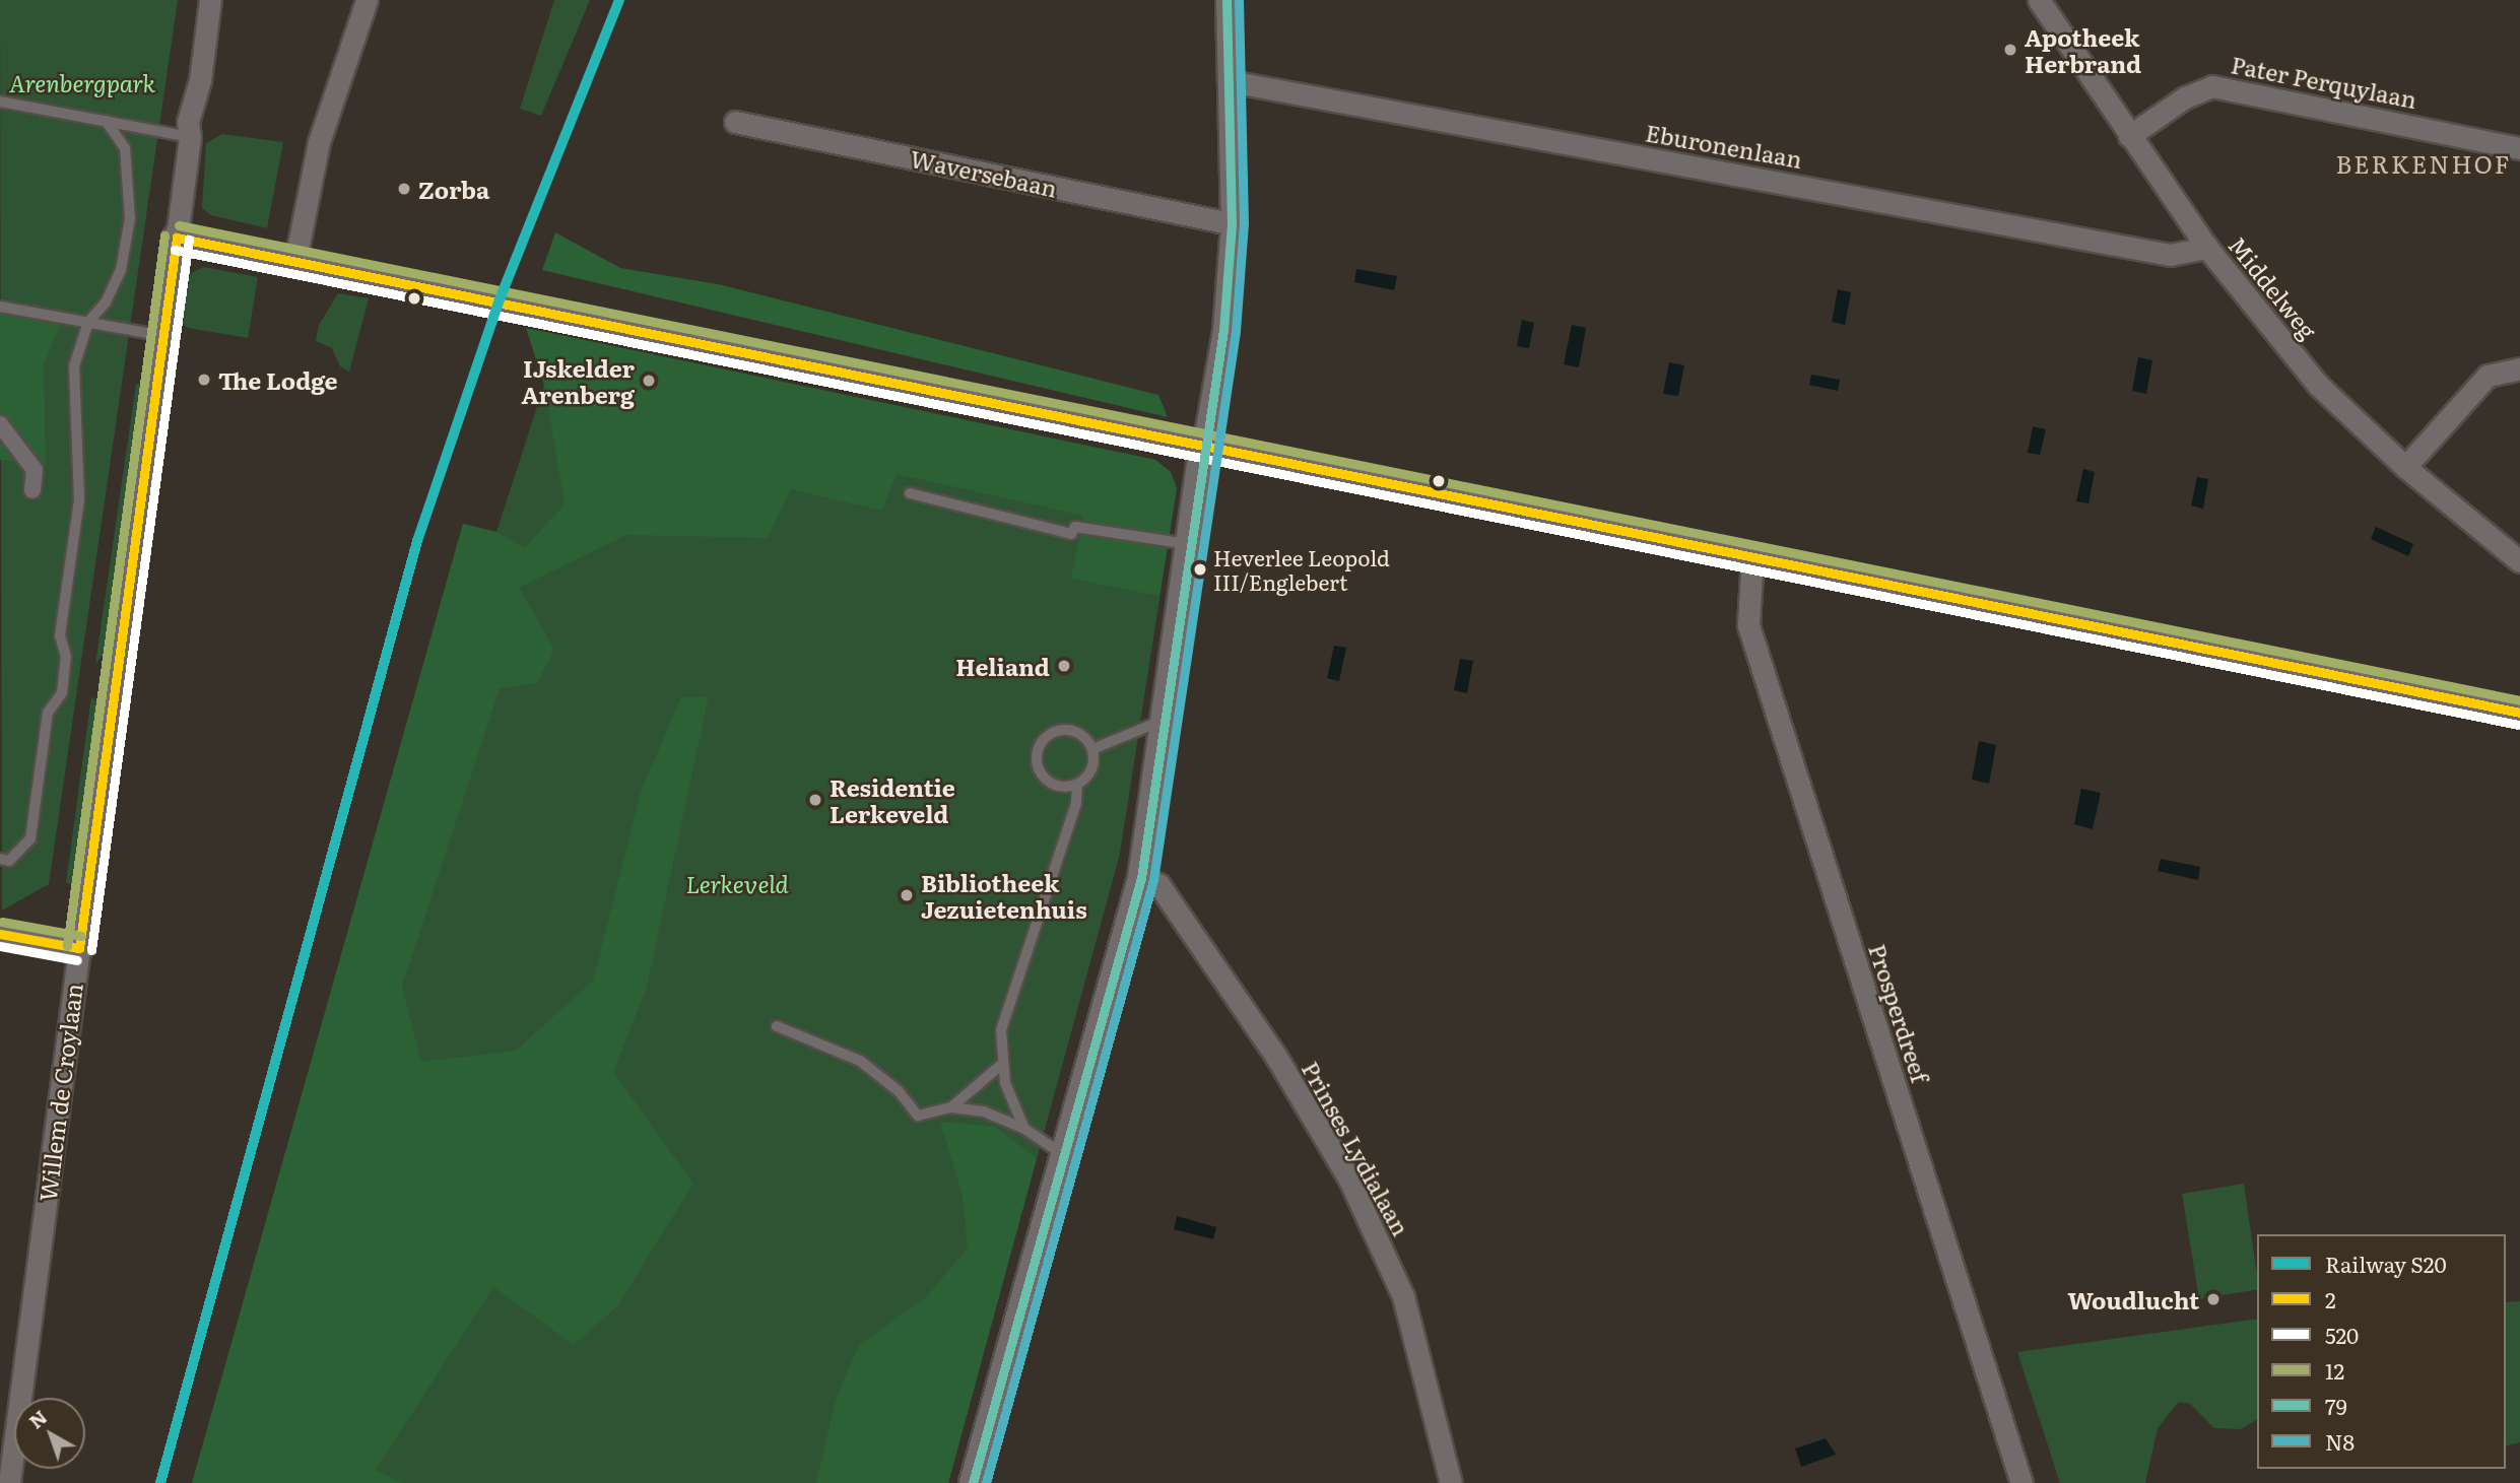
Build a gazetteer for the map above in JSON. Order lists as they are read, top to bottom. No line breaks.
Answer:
{"streets":{"street":["Pater Perquylaan","Eburonenlaan","Waversebaan","Middelweg","Prosperdreef","Willem de Croylaan","Prinses Lydialaan"]},"crossings":[["Pater Perquylaan","Middelweg"],["Eburonenlaan","Middelweg"]],"districts":["BERKENHOF"],"parks":["Arenbergpark","Lerkeveld"],"places":["Apotheek Herbrand","Zorba","The Lodge","IJskelder Arenberg","Heverlee Leopold III/Englebert","Heliand","Residentie Lerkeveld","Bibliotheek Jezuietenhuis","Woudlucht"],"lines":["rail line S20","transit line 79","transit line N8","transit line 12","transit line 2","transit line 520"],"legend":["Railway S20","2","520","12","79","N8"],"north":"top left"}
